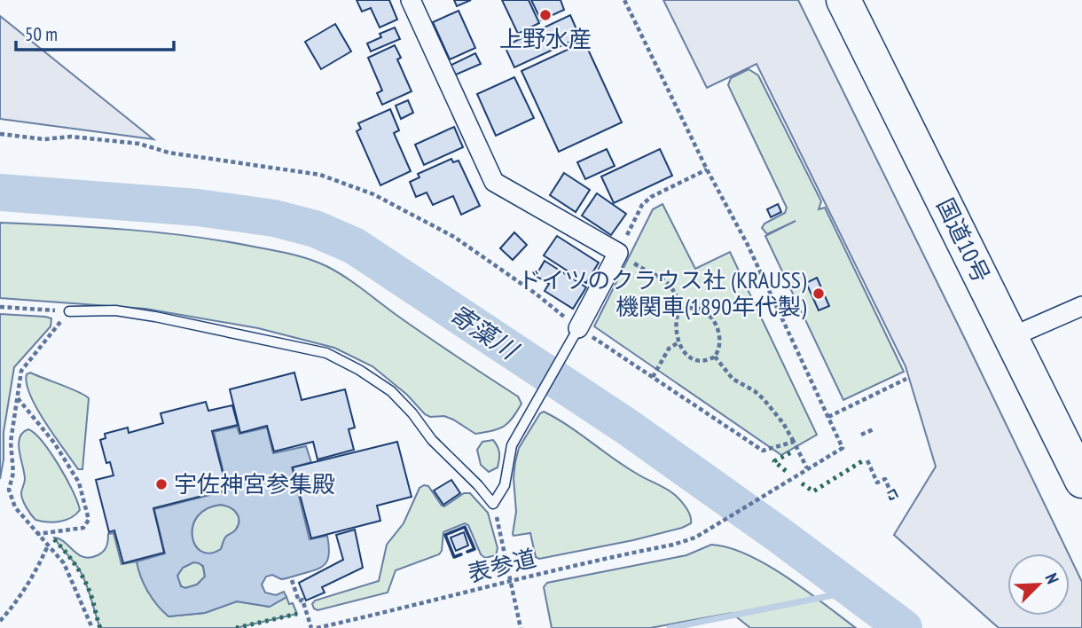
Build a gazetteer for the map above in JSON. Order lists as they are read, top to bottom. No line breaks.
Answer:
{"streets":{"highway":["国道10号"],"path":["表参道"]},"water":["寄藻川"],"places":["上野水産","ドイツのクラウス社 (KRAUSS) 機関車(1890年代製)","宇佐神宮参集殿"],"scale_bar":"50 m","north":"top right"}
